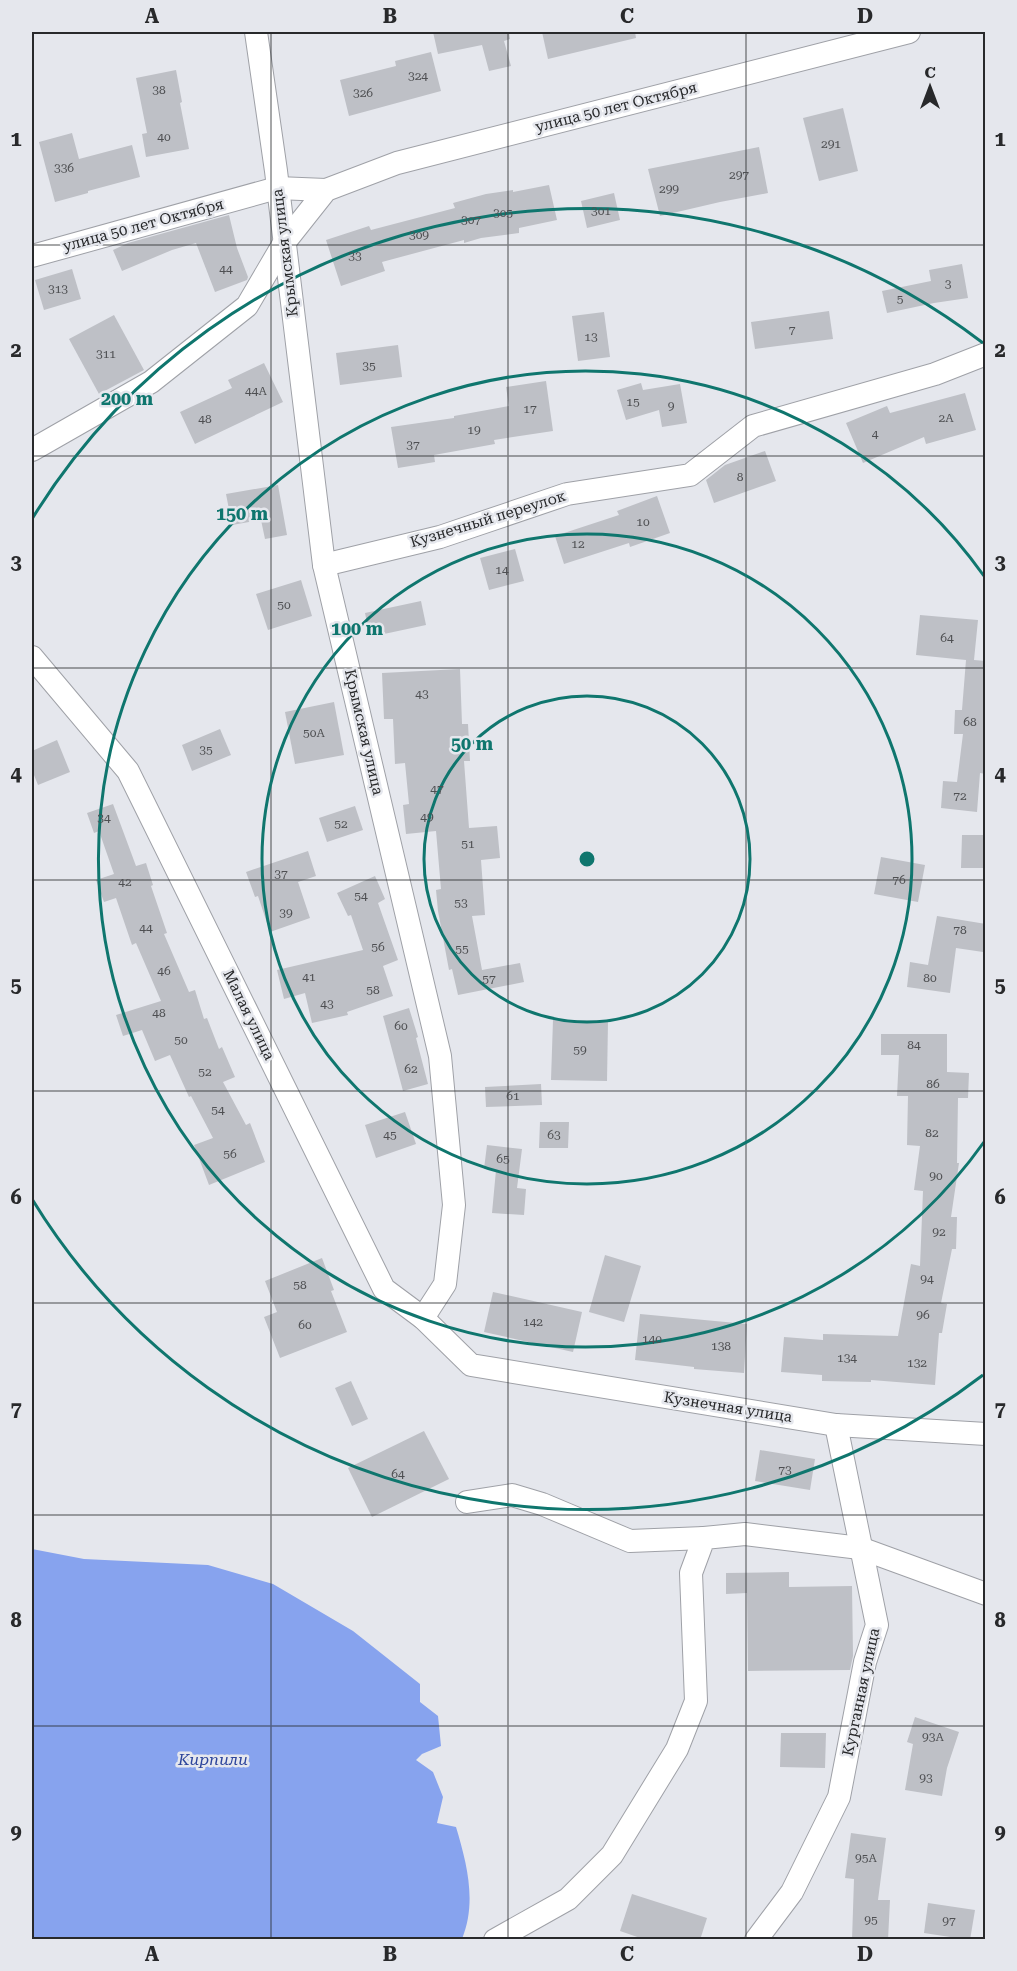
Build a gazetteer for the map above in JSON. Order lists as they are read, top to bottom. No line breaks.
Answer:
{"streets":{"street":["улица 50 лет Октября","Крымская улица","Кузнечный переулок","Малая улица","Кузнечная улица","Курганная улица"]},"crossings":[["улица 50 лет Октября","Крымская улица"],["Крымская улица","Кузнечный переулок"],["Крымская улица","Малая улица"],["Малая улица","Кузнечная улица"],["Кузнечная улица","Курганная улица"]],"water":["Кирпили"],"house_numbers":["324","38","326","40","291","336","297","299","301","305","307","309","33","44","3","313","5","7","13","311","35","44А","15","9","17","2А","48","19","4","37","8","10","12","14","50","64","43","68","50А","35","47","72","49","34","52","51","37","76","42","54","53","39","44","78","56","55","46","41","80","57","58","43","48","60","50","84","59","62","52","86","61","54","82","45","63","56","65","90","92","94","58","96","142","60","140","138","134","132","73","64","93А","93","95А","95","97"],"north":"top","grid":{"columns":["A","B","C","D"],"rows":["1","2","3","4","5","6","7","8","9"]},"rings":["200 m","150 m","100 m","50 m"]}
